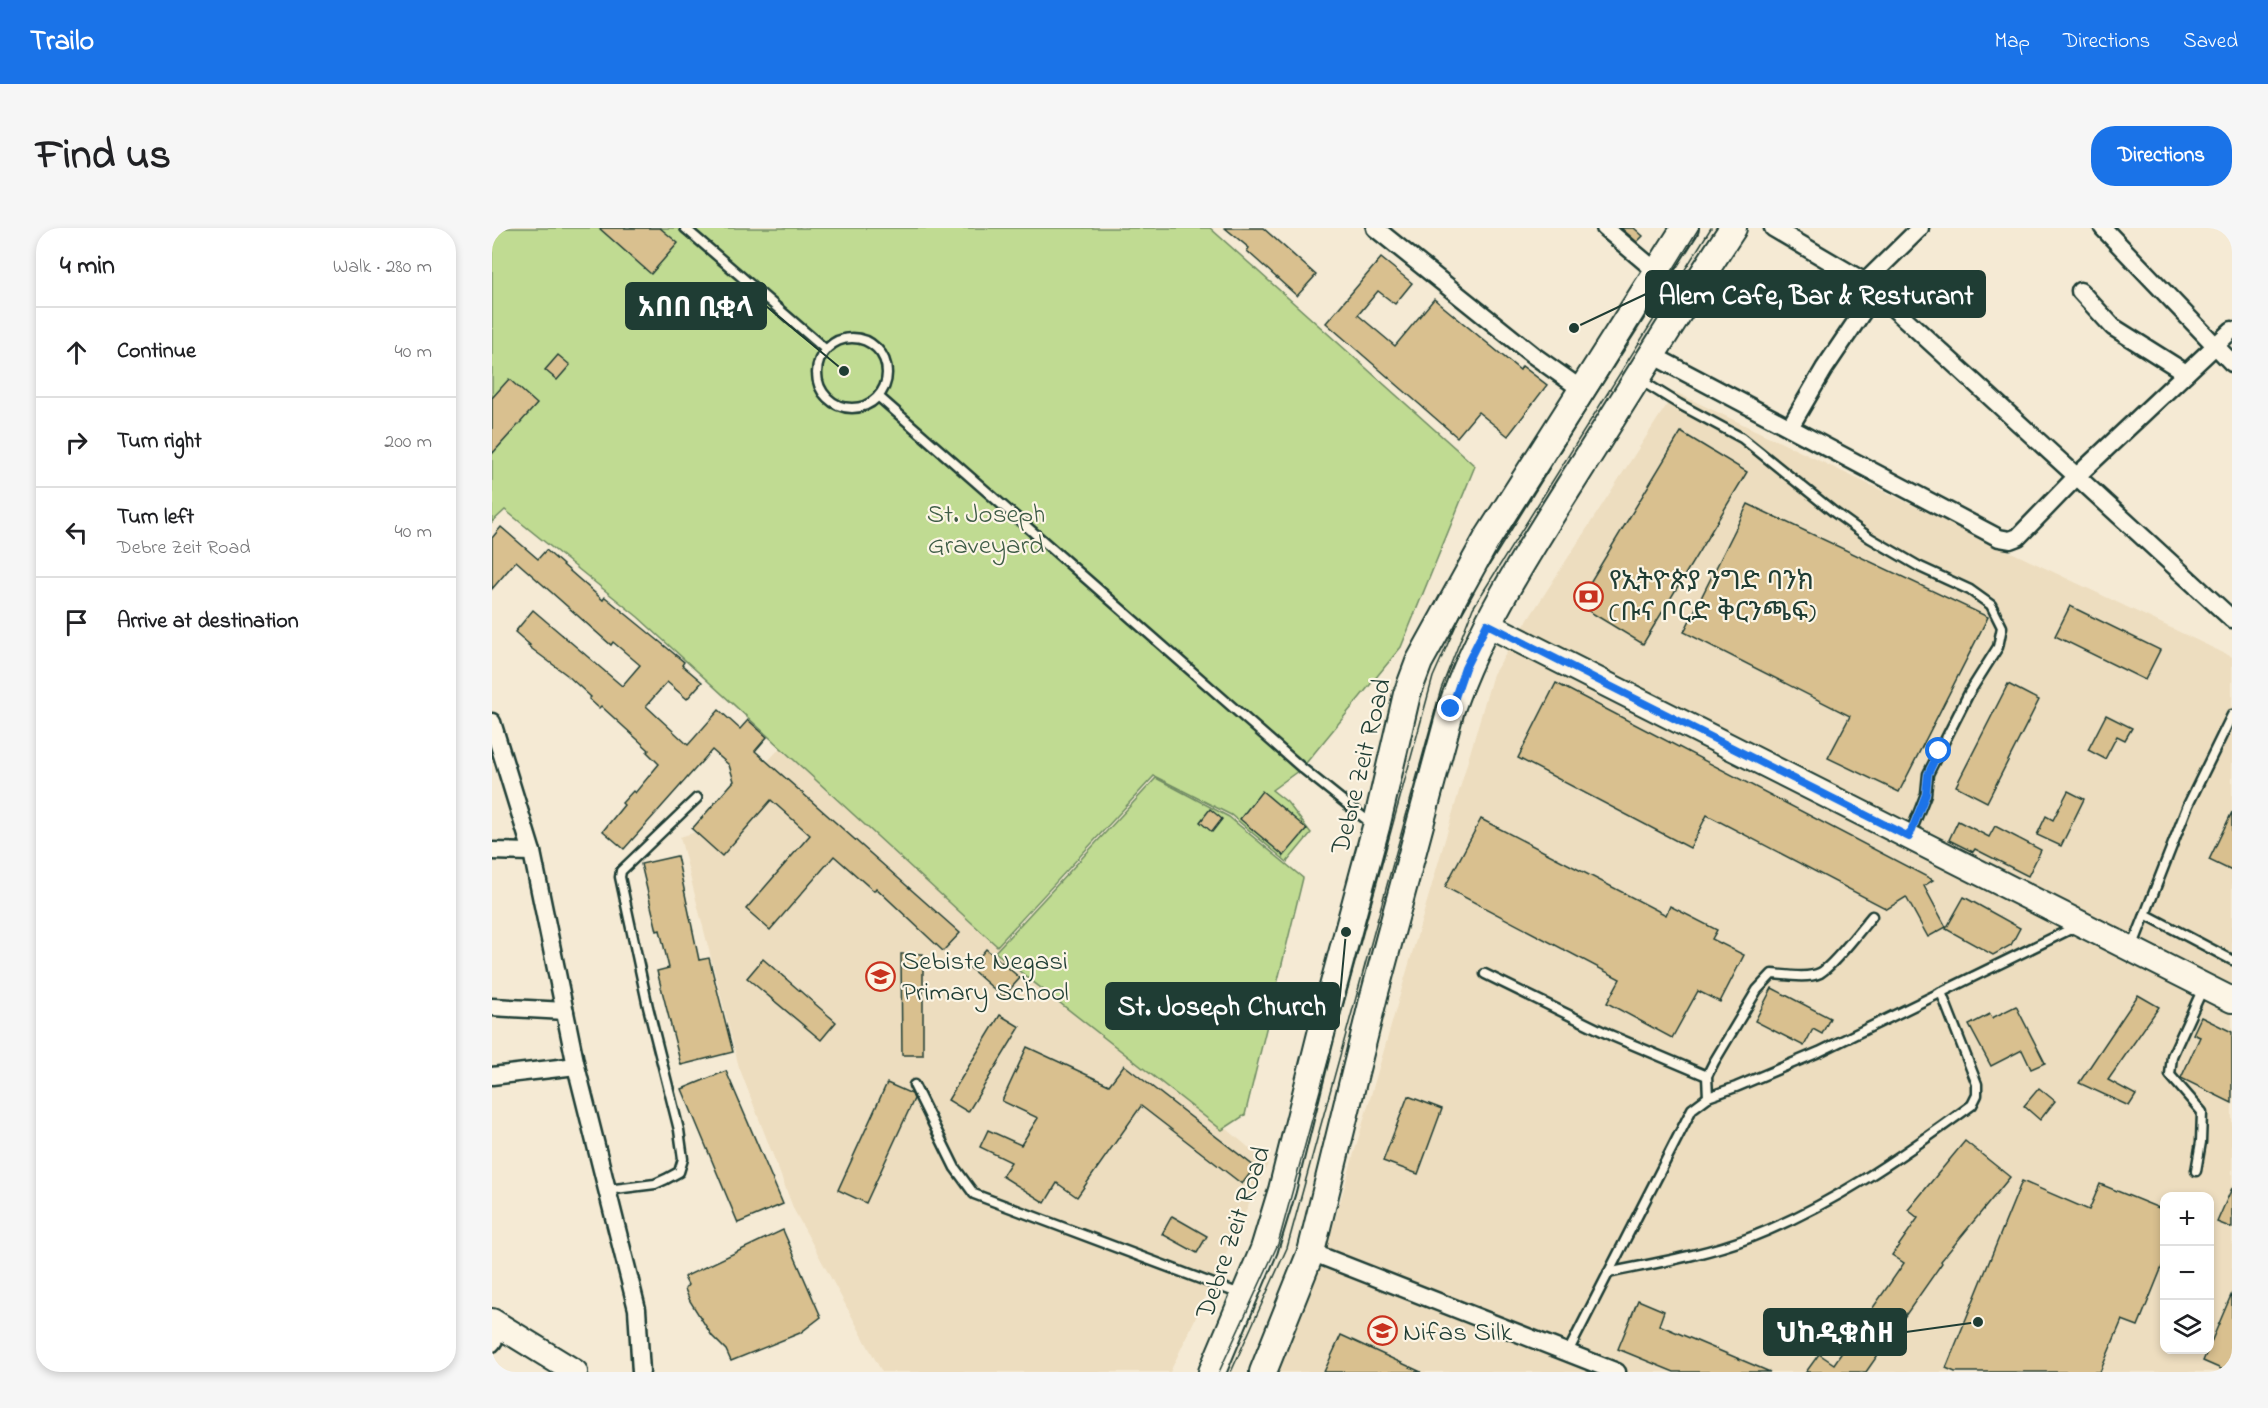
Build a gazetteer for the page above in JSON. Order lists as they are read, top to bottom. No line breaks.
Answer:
{"streets":{"main road":["Debre Zeit Road"]},"parks":["St. Joseph Graveyard"],"places":{"other":["Alem Cafe, Bar & Resturant","አበበ ቢቂላ","St. Joseph Church","ህከዲቁስዘ"],"bank":["የኢትዮጵያ ንግድ ባንክ (ቡና ቦርድ ቅርንጫፍ)"],"school or university":["Sebiste Negasi Primary School","Nifas Silk"]},"page":{"header":"Trailo","nav":["Map","Directions","Saved"],"title":"Find us","buttons":"Directions","heading":["4 min","Walk · 280 m"],"list":[["Continue","40 m"],["Turn right","200 m"],["Turn left","Debre Zeit Road","40 m"],"Arrive at destination"],"map_buttons":["+","−"]}}
